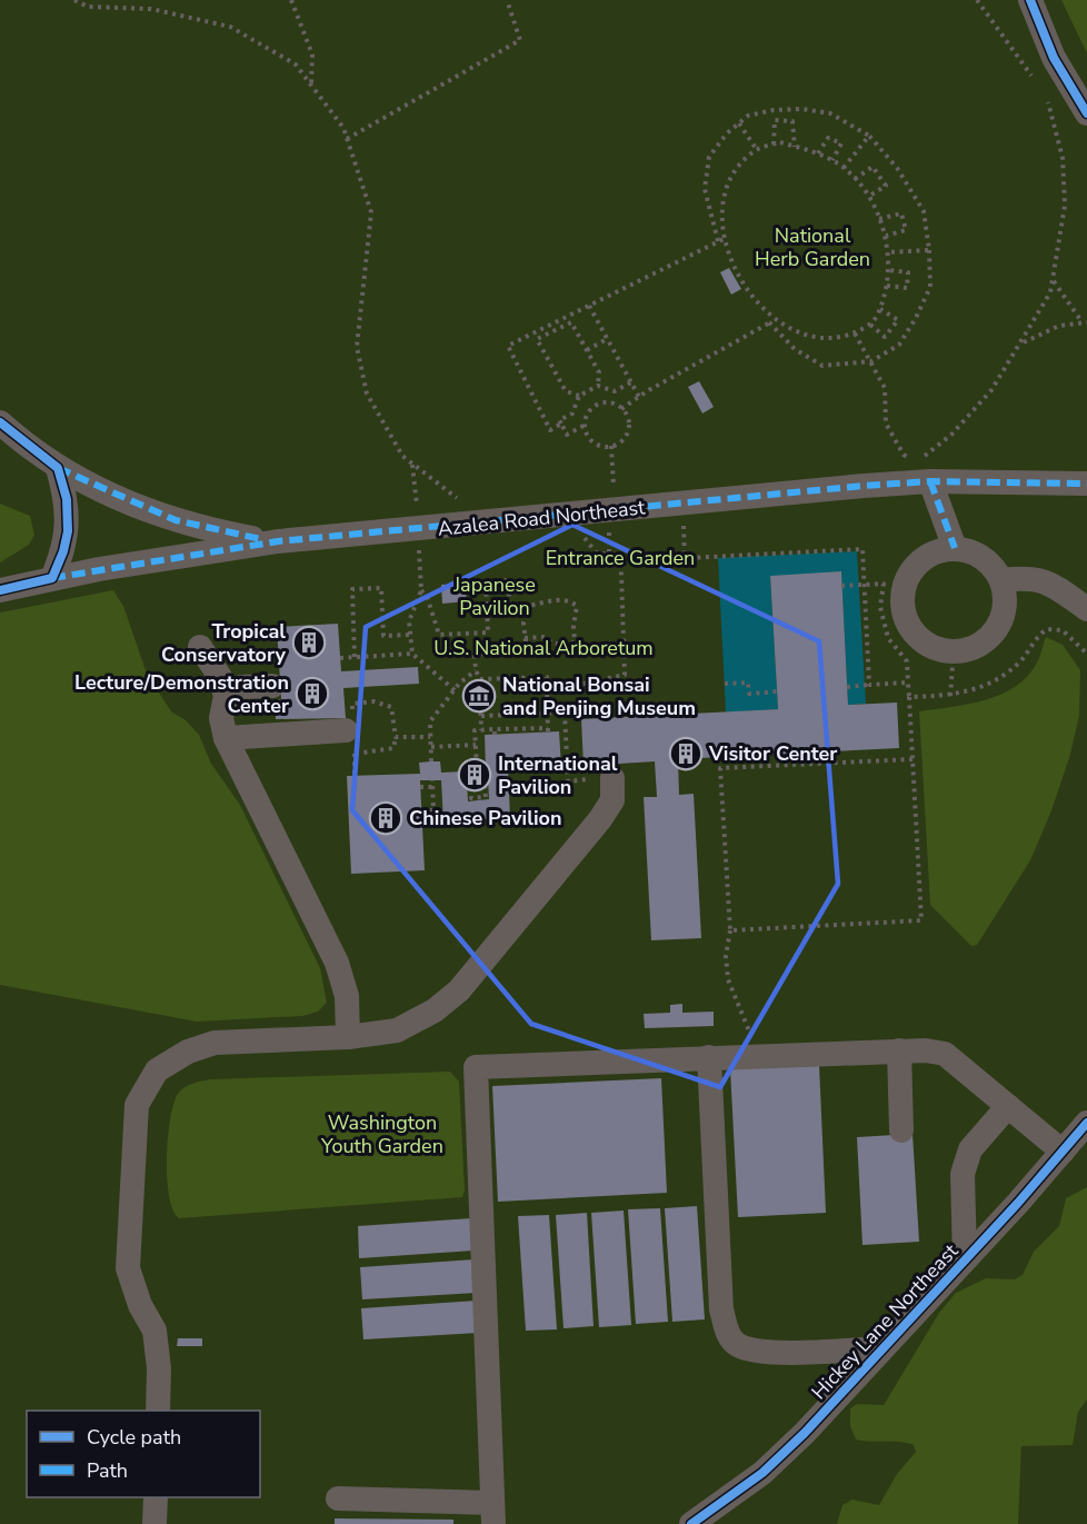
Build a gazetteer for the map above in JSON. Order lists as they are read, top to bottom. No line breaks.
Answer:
{"streets":{"street":["Azalea Road Northeast","Hickey Lane Northeast"]},"parks":["National Herb Garden","Entrance Garden","Japanese Pavilion","U.S. National Arboretum","Washington Youth Garden"],"places":{"building":["Tropical Conservatory","Lecture/Demonstration Center","Visitor Center","International Pavilion","Chinese Pavilion"],"museum":["National Bonsai and Penjing Museum"]},"legend":["Cycle path","Path"]}
